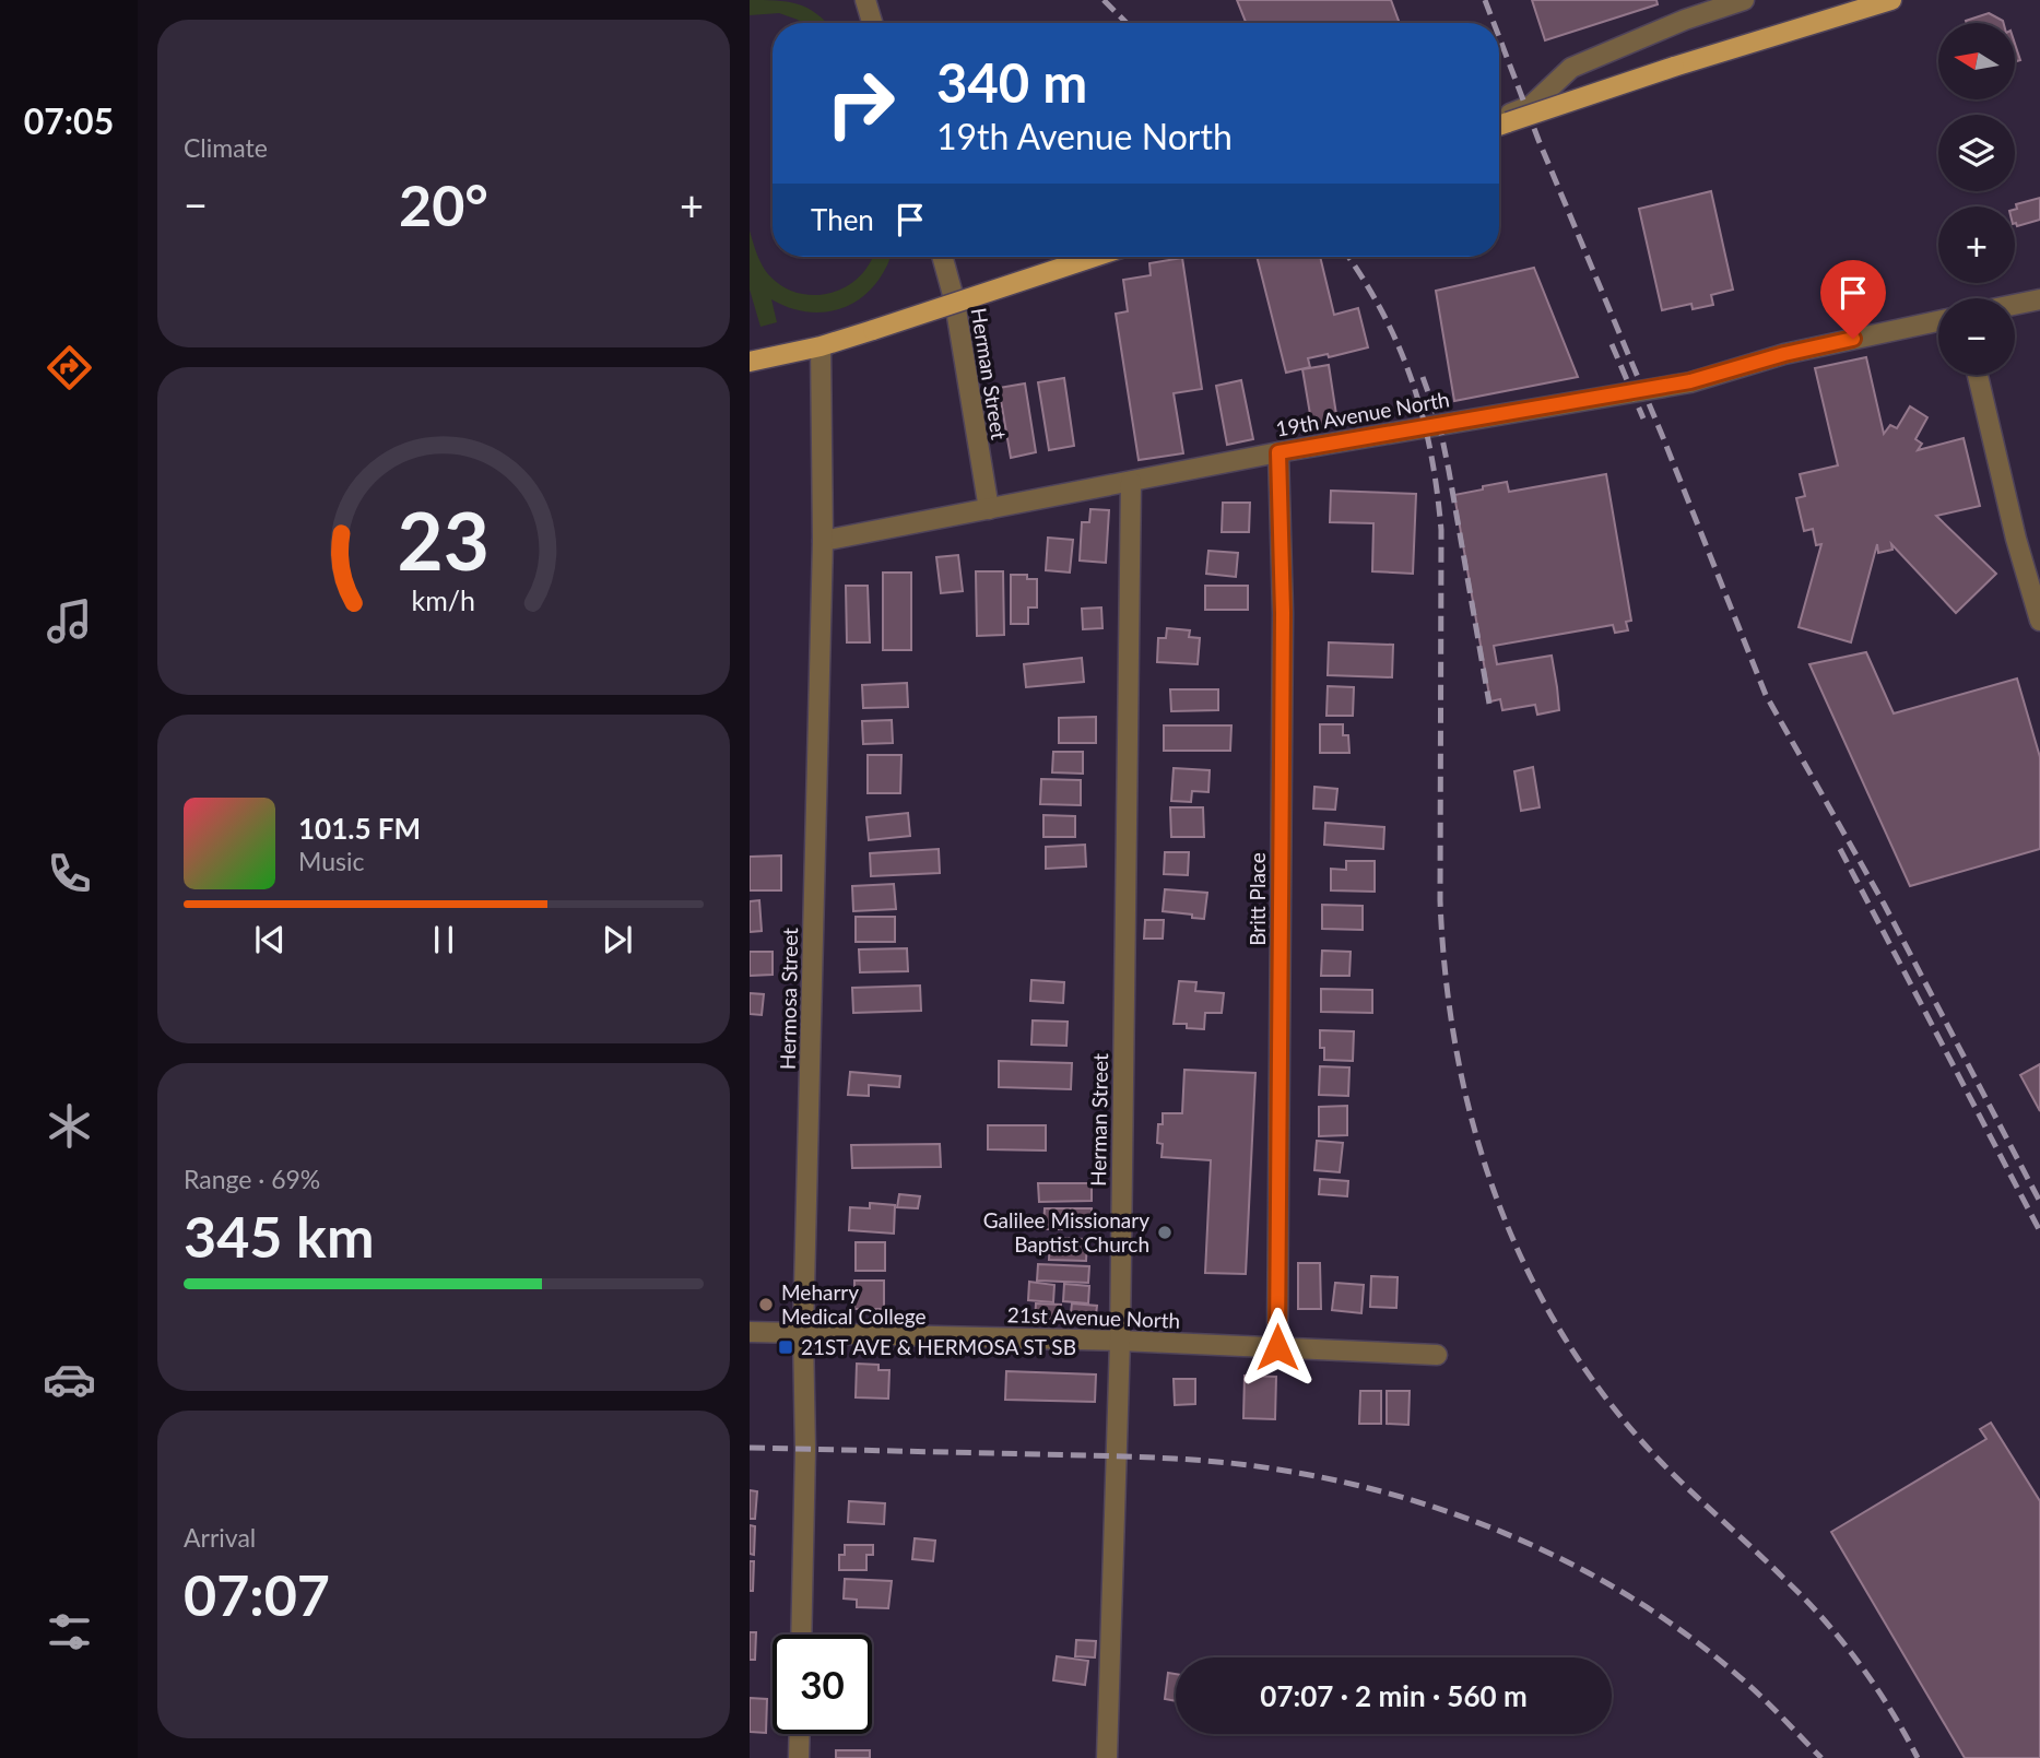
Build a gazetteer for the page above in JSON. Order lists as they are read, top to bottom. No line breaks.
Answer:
{"streets":{"street":["Herman Street","19th Avenue North","Britt Place","Hermosa Street","21st Avenue North"]},"crossings":[["Herman Street","19th Avenue North"],["Herman Street","21st Avenue North"],["19th Avenue North","Britt Place"],["19th Avenue North","Hermosa Street"],["Britt Place","21st Avenue North"],["Hermosa Street","21st Avenue North"]],"places":{"other":["Galilee Missionary Baptist Church","Meharry Medical College"],"transit":["21ST AVE & HERMOSA ST SB"]},"north":"left","page":{"tabs":"07:05","tile":["Climate",["Range · 69%","345 km"],["Arrival","07:07"]],"map_buttons":["+","−"],"turn":["340 m","19th Avenue North"],"heat":["−","20°","+"],"then":"Then","song":["101.5 FM","Music"],"limit":"30","trip":"07:07 · 2 min · 560 m","gauge":["23","km/h"]}}
